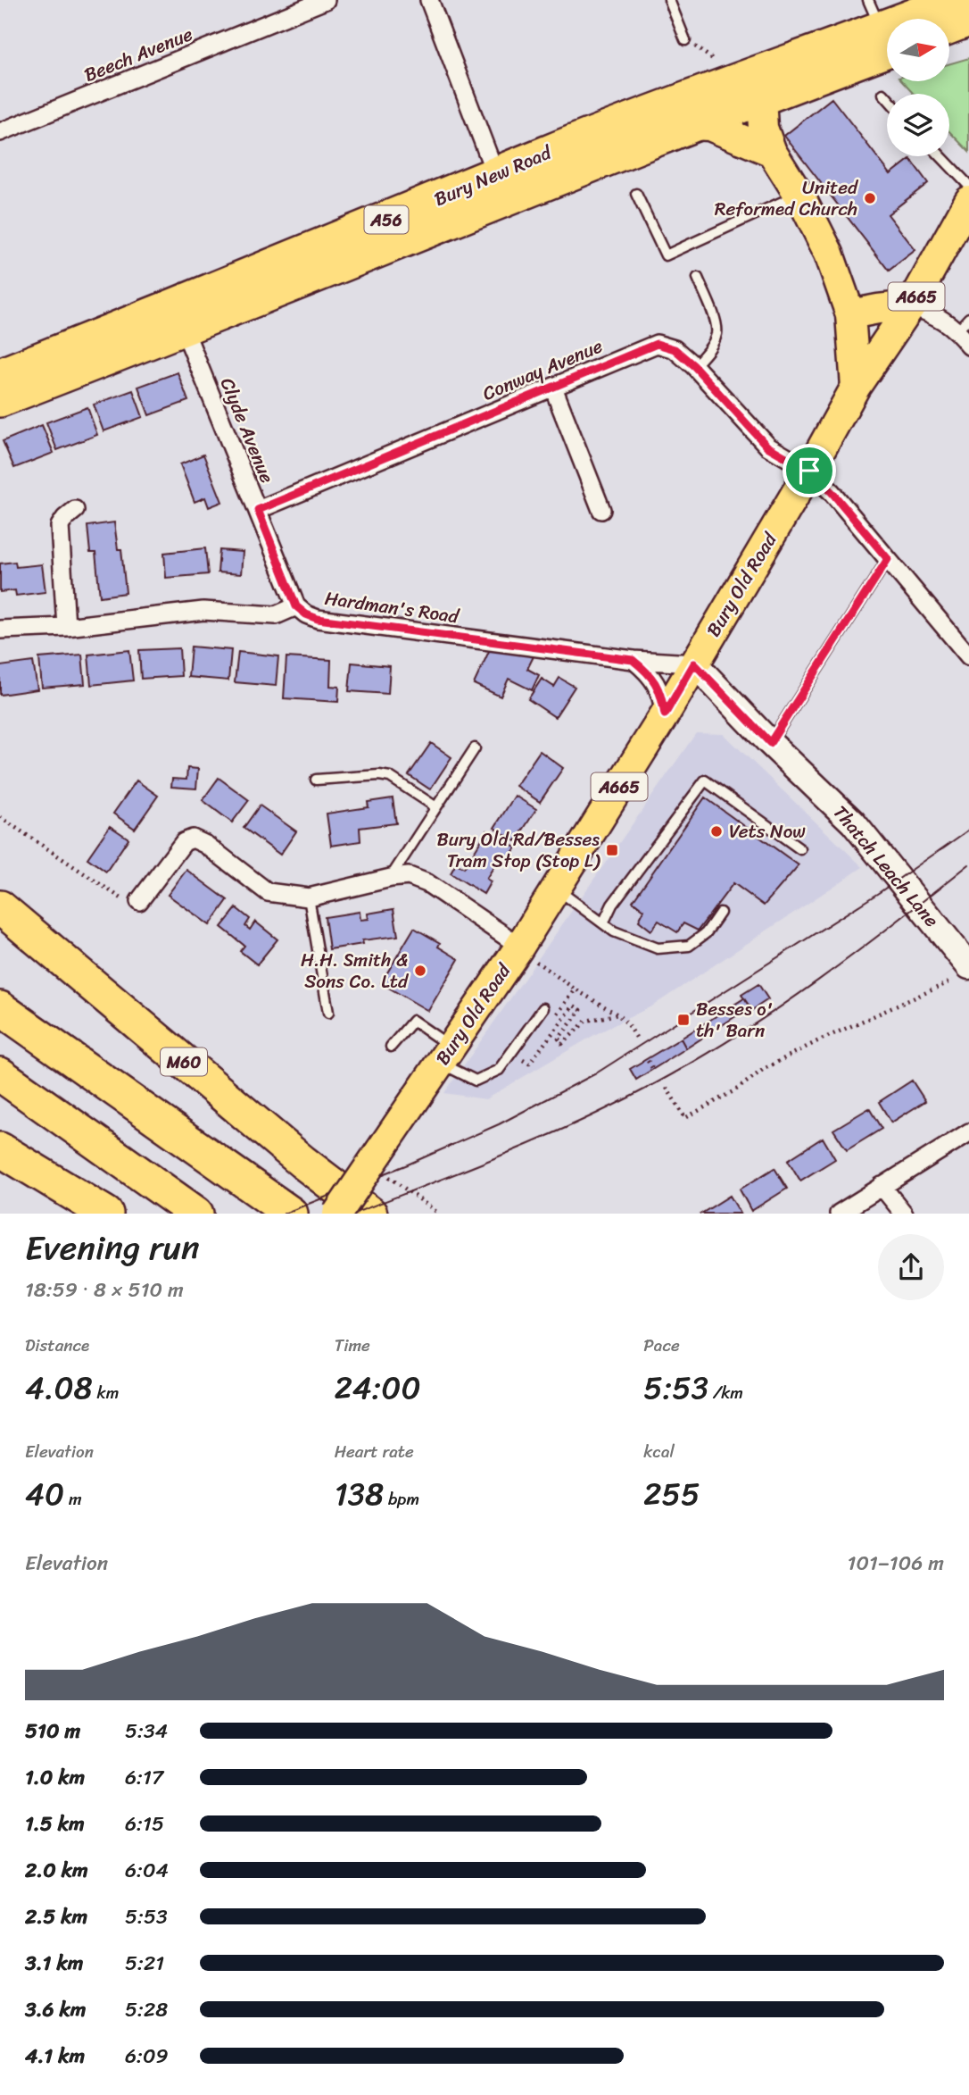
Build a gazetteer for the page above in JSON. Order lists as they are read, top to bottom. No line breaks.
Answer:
{"streets":{"highway":["Bury New Road","A56","M60"],"main road":["A665","Bury Old Road"],"street":["Beech Avenue","Conway Avenue","Clyde Avenue","Hardman's Road","Thatch Leach Lane"]},"crossings":[["Bury New Road","Clyde Avenue"],["Conway Avenue","Clyde Avenue"],["Conway Avenue","Bury Old Road"],["Clyde Avenue","Hardman's Road"],["Bury Old Road","Hardman's Road"],["Bury Old Road","Thatch Leach Lane"],["Hardman's Road","Thatch Leach Lane"]],"places":{"other":["United Reformed Church","Vets Now","H.H. Smith & Sons Co. Ltd"],"transit":["Bury Old Rd/Besses Tram Stop (Stop L)","Besses o' th' Barn"]},"north":"right","page":{"heading":["Evening run","18:59 · 8 × 510 m"],"stats":[["Distance","4.08 km"],["Time","24:00"],["Pace","5:53 /km"],["Elevation","40 m"],["Heart rate","138 bpm"],["kcal","255"]],"chart":["Elevation","101–106 m"],"list":[{"name":"510 m","note":"5:34"},{"name":"1.0 km","note":"6:17"},{"name":"1.5 km","note":"6:15"},{"name":"2.0 km","note":"6:04"},{"name":"2.5 km","note":"5:53"},{"name":"3.1 km","note":"5:21"},{"name":"3.6 km","note":"5:28"},{"name":"4.1 km","note":"6:09"}]}}
